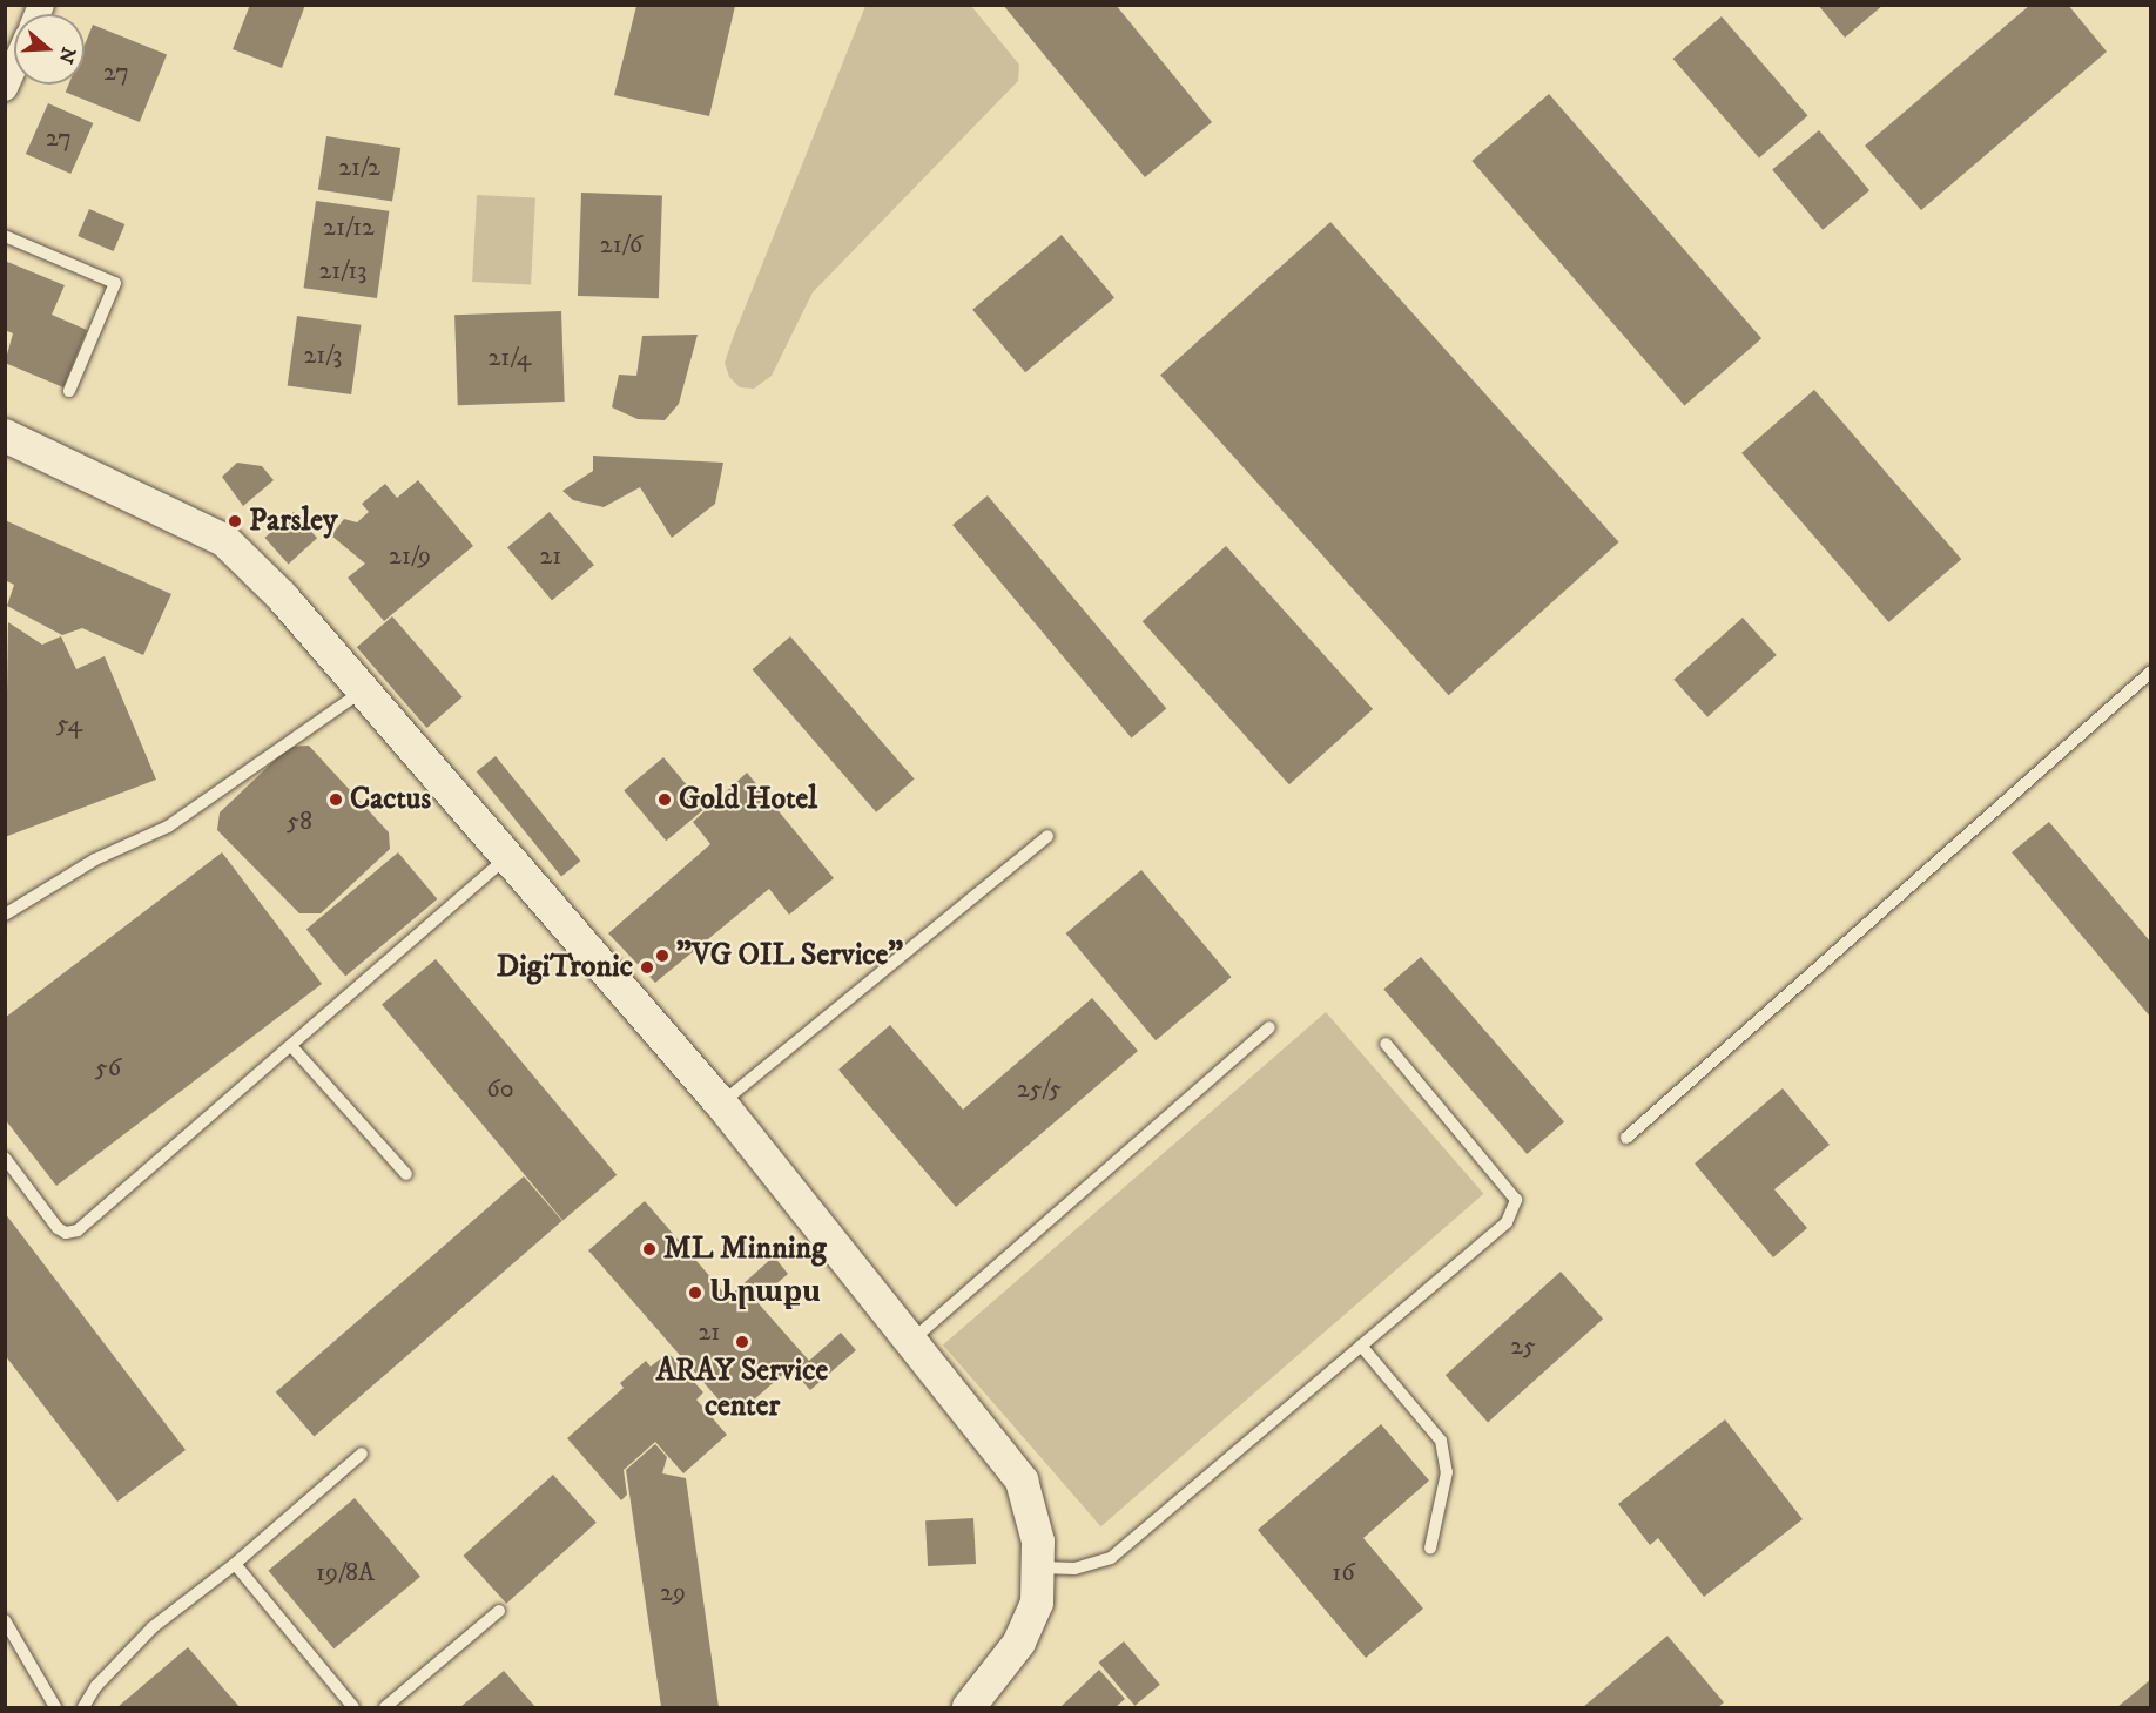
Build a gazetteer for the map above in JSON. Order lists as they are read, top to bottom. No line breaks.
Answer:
{"places":["Parsley","Cactus","Gold Hotel","\"VG OIL Service\"","DigiTronic","ML Minning","Արաքս","ARAY Service center"],"house_numbers":["27","27","21/2","21/12","21/6","21/13","21/3","21/4","21/9","21","54","58","56","60","25/5","21","25","19/8A","16","29"],"north":"right"}
